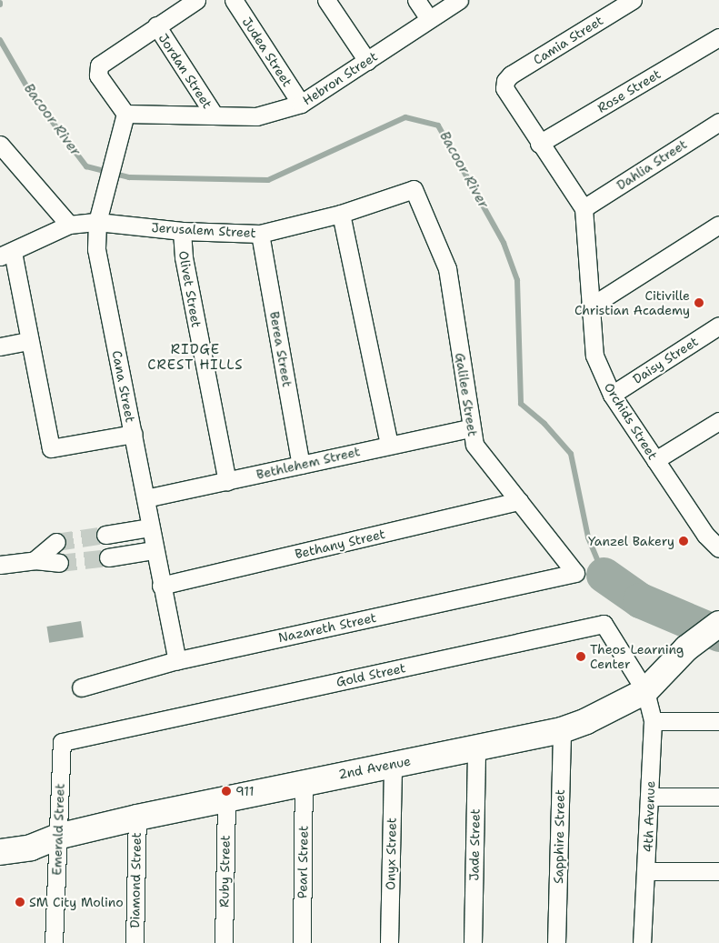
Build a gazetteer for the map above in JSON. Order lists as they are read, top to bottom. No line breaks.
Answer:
{"streets":{"street":["Camia Street","Judea Street","Jordan Street","Hebron Street","Rose Street","Dahlia Street","Jerusalem Street","Olivet Street","Berea Street","Daisy Street","Cana Street","Galilee Street","Orchids Street","Bethlehem Street","Bethany Street","Nazareth Street","Gold Street","2nd Avenue","4th Avenue","Emerald Street","Sapphire Street","Jade Street","Onyx Street","Pearl Street","Ruby Street","Diamond Street"]},"crossings":[["Camia Street","Rose Street"],["Judea Street","Hebron Street"],["Jordan Street","Hebron Street"],["Hebron Street","Cana Street"],["Dahlia Street","Orchids Street"],["Jerusalem Street","Olivet Street"],["Jerusalem Street","Berea Street"],["Jerusalem Street","Cana Street"],["Jerusalem Street","Galilee Street"],["Olivet Street","Bethlehem Street"],["Berea Street","Bethlehem Street"],["Daisy Street","Orchids Street"],["Cana Street","Bethlehem Street"],["Cana Street","Bethany Street"],["Cana Street","Nazareth Street"],["Galilee Street","Bethlehem Street"],["Galilee Street","Bethany Street"],["Galilee Street","Nazareth Street"],["Gold Street","2nd Avenue"],["Gold Street","4th Avenue"],["Gold Street","Emerald Street"],["2nd Avenue","4th Avenue"],["2nd Avenue","Emerald Street"],["2nd Avenue","Sapphire Street"],["2nd Avenue","Jade Street"],["2nd Avenue","Onyx Street"],["2nd Avenue","Pearl Street"],["2nd Avenue","Ruby Street"],["2nd Avenue","Diamond Street"]],"districts":["RIDGE CREST HILLS"],"water":["Bacoor River"],"places":["Citiville Christian Academy","Yanzel Bakery","Theos Learning Center","911","SM City Molino"]}
